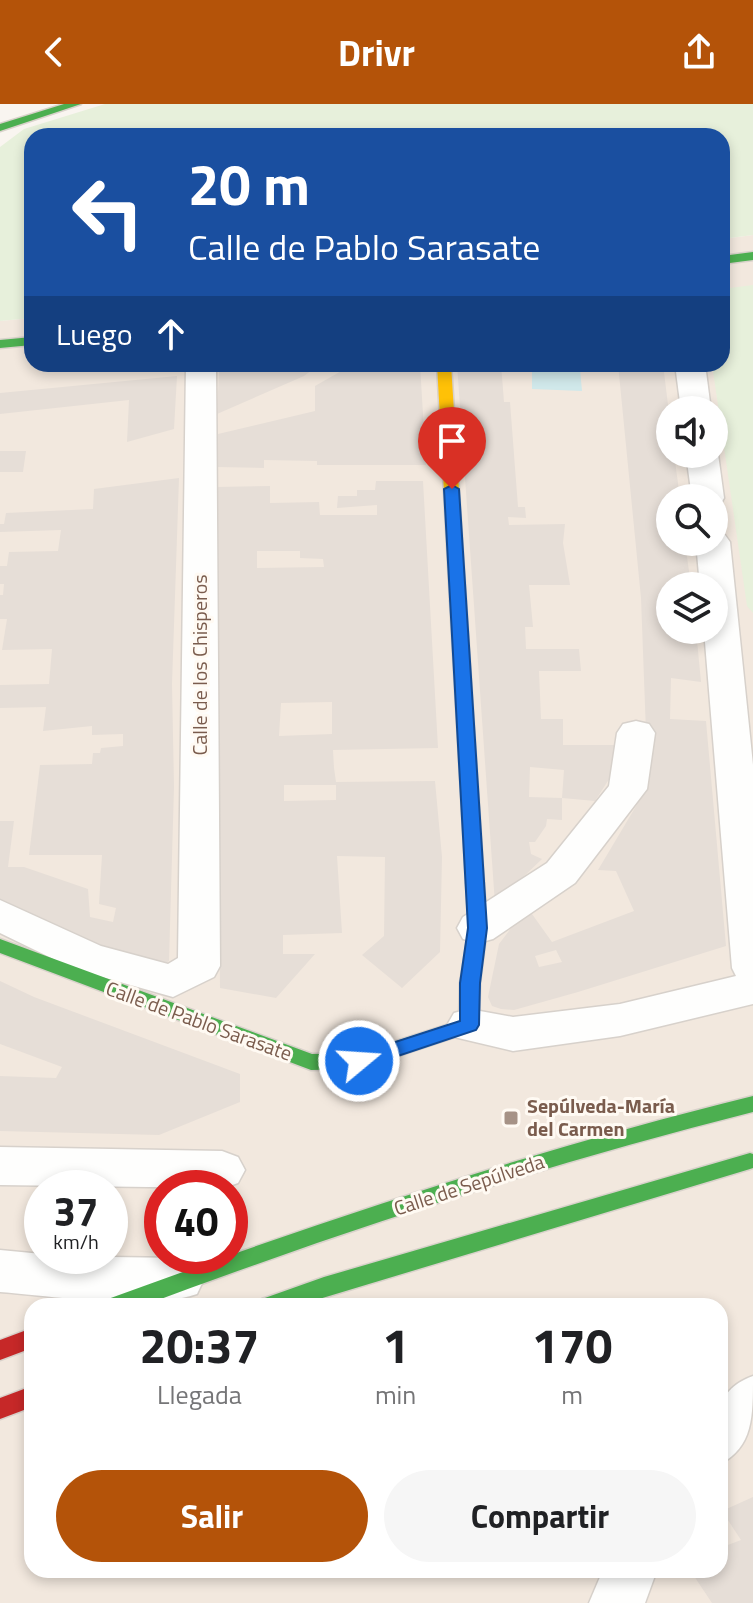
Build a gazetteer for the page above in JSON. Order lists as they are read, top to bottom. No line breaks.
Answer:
{"streets":{"street":["Calle de los Chisperos","Calle de Pablo Sarasate","Calle de Sepúlveda"]},"crossings":[["Calle de los Chisperos","Calle de Pablo Sarasate"]],"places":{"transit":["Sepúlveda-María del Carmen"]},"page":{"header":"Drivr","turn":["20 m","Calle de Pablo Sarasate"],"then":"Luego","speed":"37 km/h","limit":"40","eta":["20:37","Llegada","1","min","170","m"],"buttons":["Salir","Compartir"]}}
